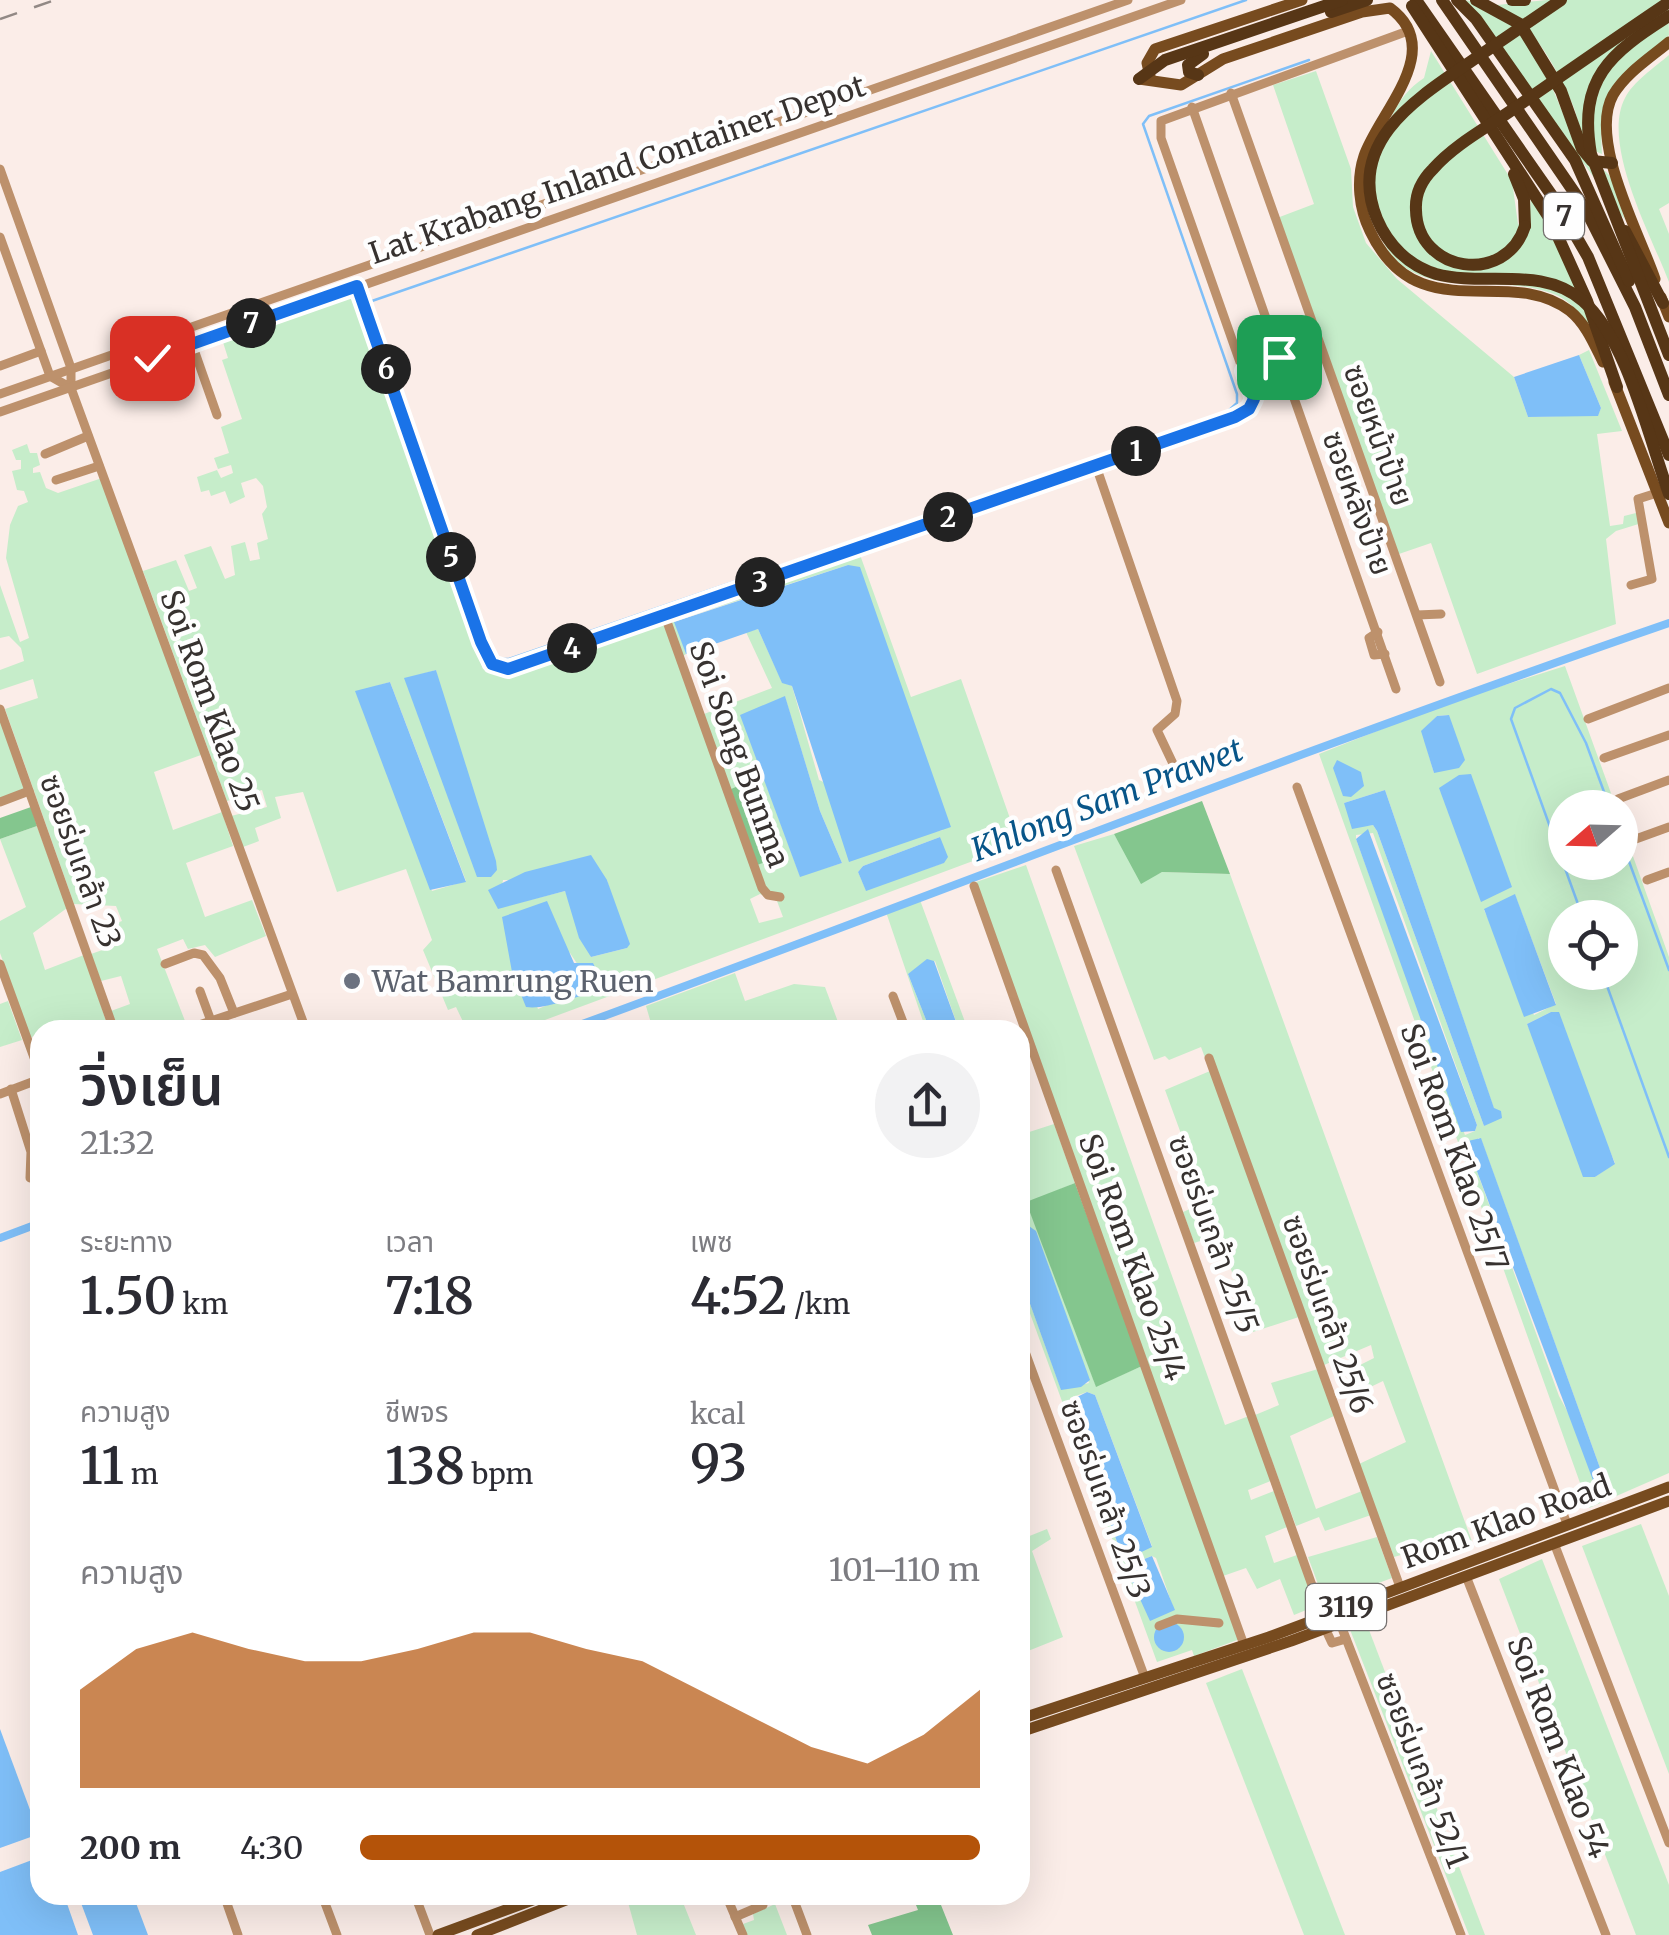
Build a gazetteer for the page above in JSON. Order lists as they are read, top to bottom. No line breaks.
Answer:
{"streets":{"highway":["7"],"main road":["Rom Klao Road","3119"],"street":["Lat Krabang Inland Container Depot","ซอยหน้าป้าย","ซอยหลังป้าย","Soi Rom Klao 25","Soi Song Bunma","ซอยร่มเกล้า 23","Soi Rom Klao 25/7","ซอยร่มเกล้า 25/5","Soi Rom Klao 25/4","ซอยร่มเกล้า 25/6","ซอยร่มเกล้า 25/3","Soi Rom Klao 54","ซอยร่มเกล้า 52/1"]},"crossings":[["Lat Krabang Inland Container Depot","Soi Rom Klao 25"],["Soi Rom Klao 25/7","Rom Klao Road"],["ซอยร่มเกล้า 25/5","Rom Klao Road"],["Soi Rom Klao 25/4","Rom Klao Road"],["ซอยร่มเกล้า 25/6","Rom Klao Road"],["ซอยร่มเกล้า 25/3","Rom Klao Road"],["Rom Klao Road","Soi Rom Klao 54"],["Rom Klao Road","ซอยร่มเกล้า 52/1"]],"water":["Khlong Sam Prawet"],"places":["Wat Bamrung Ruen"],"north":"left","page":{"pins":["7","6","1","2","5","3","4"],"heading":["วิ่งเย็น","21:32"],"stats":[["ระยะทาง","1.50 km"],["เวลา","7:18"],["เพซ","4:52 /km"],["ความสูง","11 m"],["ชีพจร","138 bpm"],["kcal","93"]],"chart":["ความสูง","101–110 m"],"list":[{"name":"200 m","note":"4:30"}]}}
